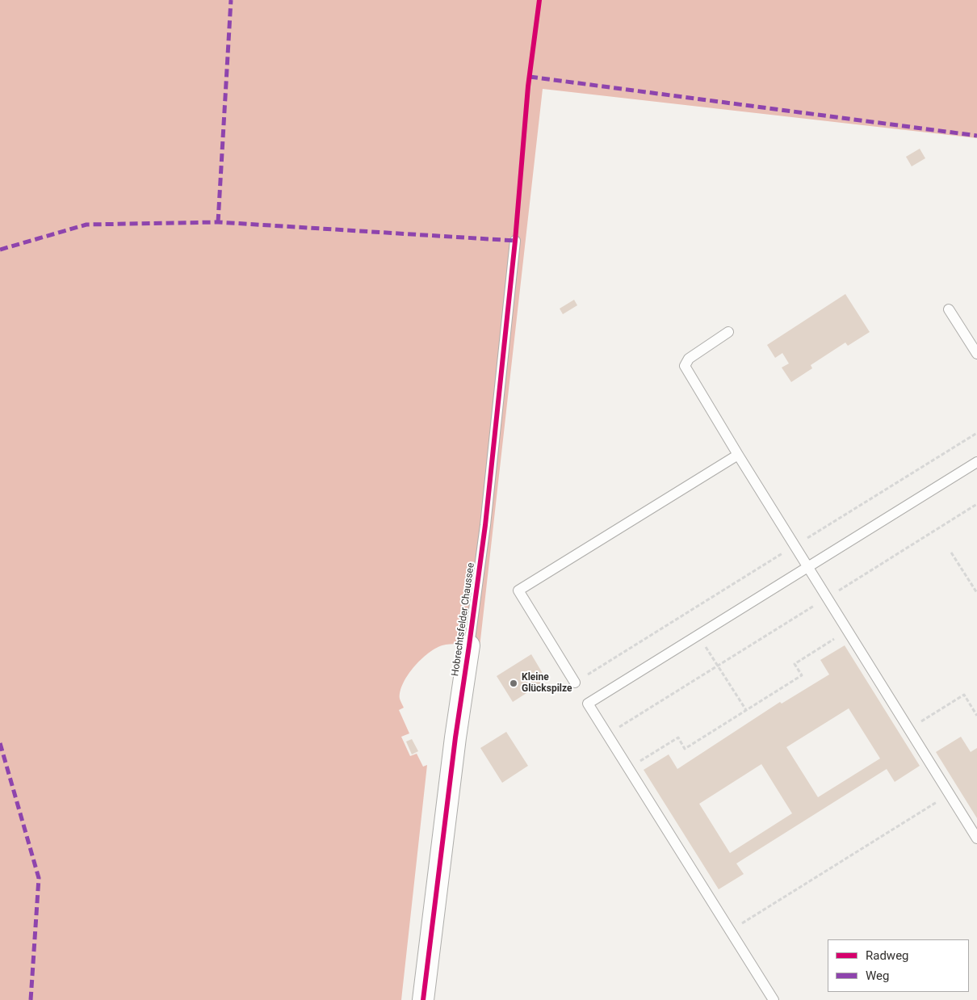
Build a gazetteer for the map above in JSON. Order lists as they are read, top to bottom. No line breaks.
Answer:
{"streets":{"street":["Hobrechtsfelder Chaussee"]},"places":["Kleine Glückspilze"],"legend":["Radweg","Weg"]}
